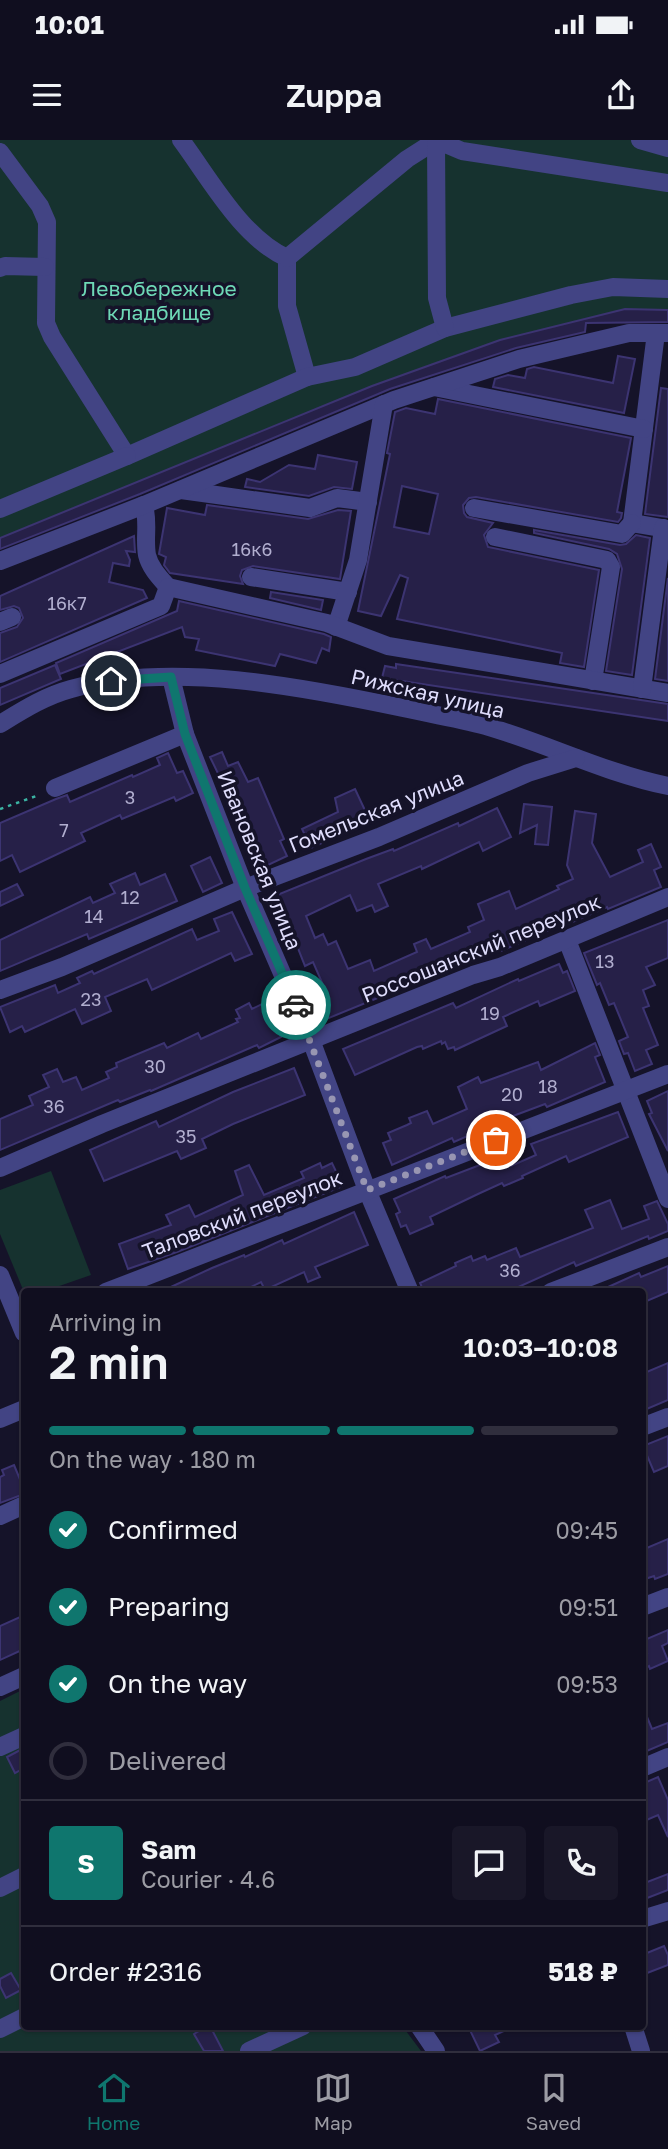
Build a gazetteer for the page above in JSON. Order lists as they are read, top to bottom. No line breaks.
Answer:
{"streets":{"street":["Рижская улица","Гомельская улица","Ивановская улица","Россошанский переулок","Таловский переулок"]},"crossings":[["Рижская улица","Гомельская улица"],["Рижская улица","Ивановская улица"],["Гомельская улица","Ивановская улица"],["Ивановская улица","Россошанский переулок"],["Ивановская улица","Таловский переулок"]],"parks":["Левобережное кладбище"],"house_numbers":["16к6","16к7","3","7","12","14","13","23","19","30","18","20","36","35","36"],"page":{"status":"10:01","header":"Zuppa","heading":["2 min","Arriving in","10:03–10:08"],"panel":["Sam","Courier · 4.6","Order #2316","518 ₽"],"bar":"On the way · 180 m","list":[["Confirmed","09:45"],["Preparing","09:51"],["On the way","09:53"],"Delivered"],"round":"S","tabs":["Home","Map","Saved"]}}
